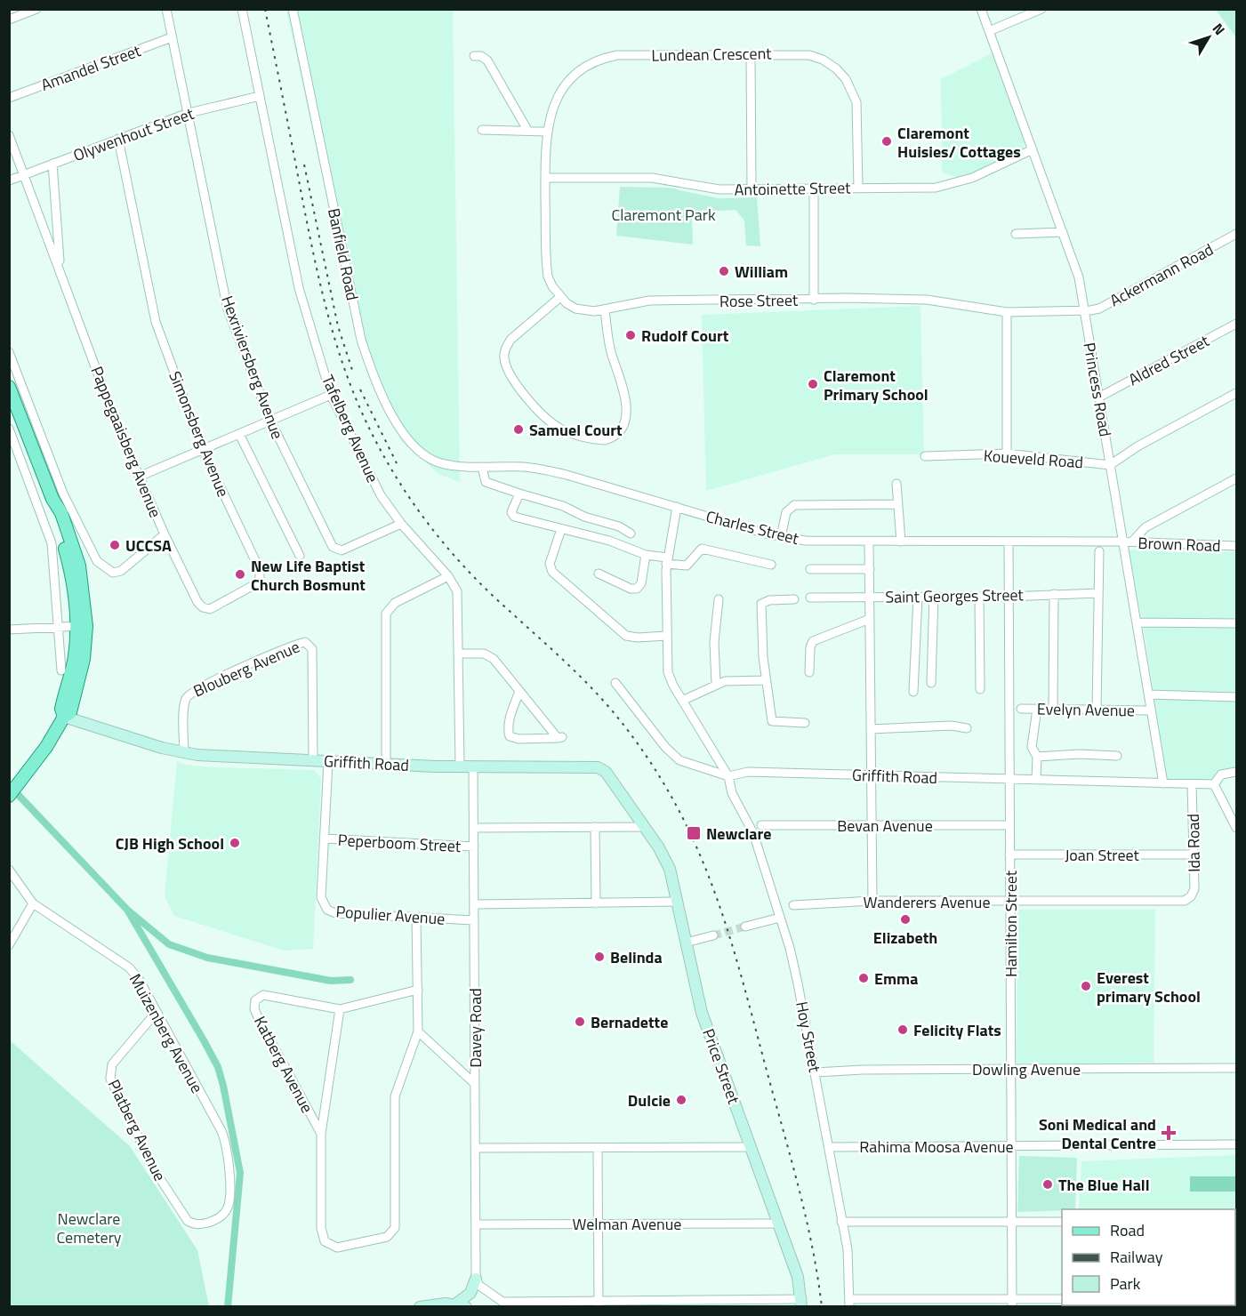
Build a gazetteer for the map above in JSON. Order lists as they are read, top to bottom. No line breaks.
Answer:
{"streets":{"street":["Lundean Crescent","Amandel Street","Olywenhout Street","Antoinette Street","Banfield Road","Ackermann Road","Rose Street","Aldred Street","Hexriviersberg Avenue","Princess Road","Tafelberg Avenue","Simonsberg Avenue","Pappegaaisberg Avenue","Koueveld Road","Charles Street","Brown Road","Saint Georges Street","Blouberg Avenue","Evelyn Avenue","Griffith Road","Bevan Avenue","Peperboom Street","Ida Road","Joan Street","Wanderers Avenue","Populier Avenue","Hamilton Street","Davey Road","Muizenberg Avenue","Hoy Street","Katberg Avenue","Price Street","Dowling Avenue","Platberg Avenue","Rahima Moosa Avenue","Welman Avenue"]},"crossings":[["Lundean Crescent","Antoinette Street"],["Amandel Street","Hexriviersberg Avenue"],["Olywenhout Street","Hexriviersberg Avenue"],["Olywenhout Street","Tafelberg Avenue"],["Olywenhout Street","Simonsberg Avenue"],["Olywenhout Street","Pappegaaisberg Avenue"],["Antoinette Street","Princess Road"],["Banfield Road","Charles Street"],["Ackermann Road","Rose Street"],["Ackermann Road","Princess Road"],["Rose Street","Princess Road"],["Aldred Street","Princess Road"],["Hexriviersberg Avenue","Tafelberg Avenue"],["Princess Road","Koueveld Road"],["Princess Road","Charles Street"],["Princess Road","Brown Road"],["Princess Road","Evelyn Avenue"],["Princess Road","Griffith Road"],["Tafelberg Avenue","Griffith Road"],["Simonsberg Avenue","Pappegaaisberg Avenue"],["Charles Street","Brown Road"],["Charles Street","Hamilton Street"],["Charles Street","Hoy Street"],["Saint Georges Street","Hamilton Street"],["Blouberg Avenue","Griffith Road"],["Griffith Road","Ida Road"],["Griffith Road","Populier Avenue"],["Griffith Road","Hamilton Street"],["Griffith Road","Davey Road"],["Griffith Road","Hoy Street"],["Griffith Road","Price Street"],["Bevan Avenue","Hamilton Street"],["Peperboom Street","Populier Avenue"],["Peperboom Street","Davey Road"],["Ida Road","Joan Street"],["Ida Road","Wanderers Avenue"],["Joan Street","Hamilton Street"],["Wanderers Avenue","Hamilton Street"],["Populier Avenue","Davey Road"],["Hamilton Street","Dowling Avenue"],["Hamilton Street","Rahima Moosa Avenue"],["Davey Road","Welman Avenue"],["Muizenberg Avenue","Platberg Avenue"],["Hoy Street","Dowling Avenue"],["Hoy Street","Rahima Moosa Avenue"],["Price Street","Welman Avenue"]],"parks":["Claremont Park","Newclare Cemetery"],"places":{"other":["Claremont Huisies/ Cottages","William","Rudolf Court","Claremont Primary School","Samuel Court","UCCSA","New Life Baptist Church Bosmunt","CJB High School","Elizabeth","Belinda","Emma","Everest primary School","Bernadette","Felicity Flats","Dulcie","The Blue Hall"],"transit":["Newclare"],"health":["Soni Medical and Dental Centre"]},"legend":["Road","Railway","Park"],"north":"top right"}
